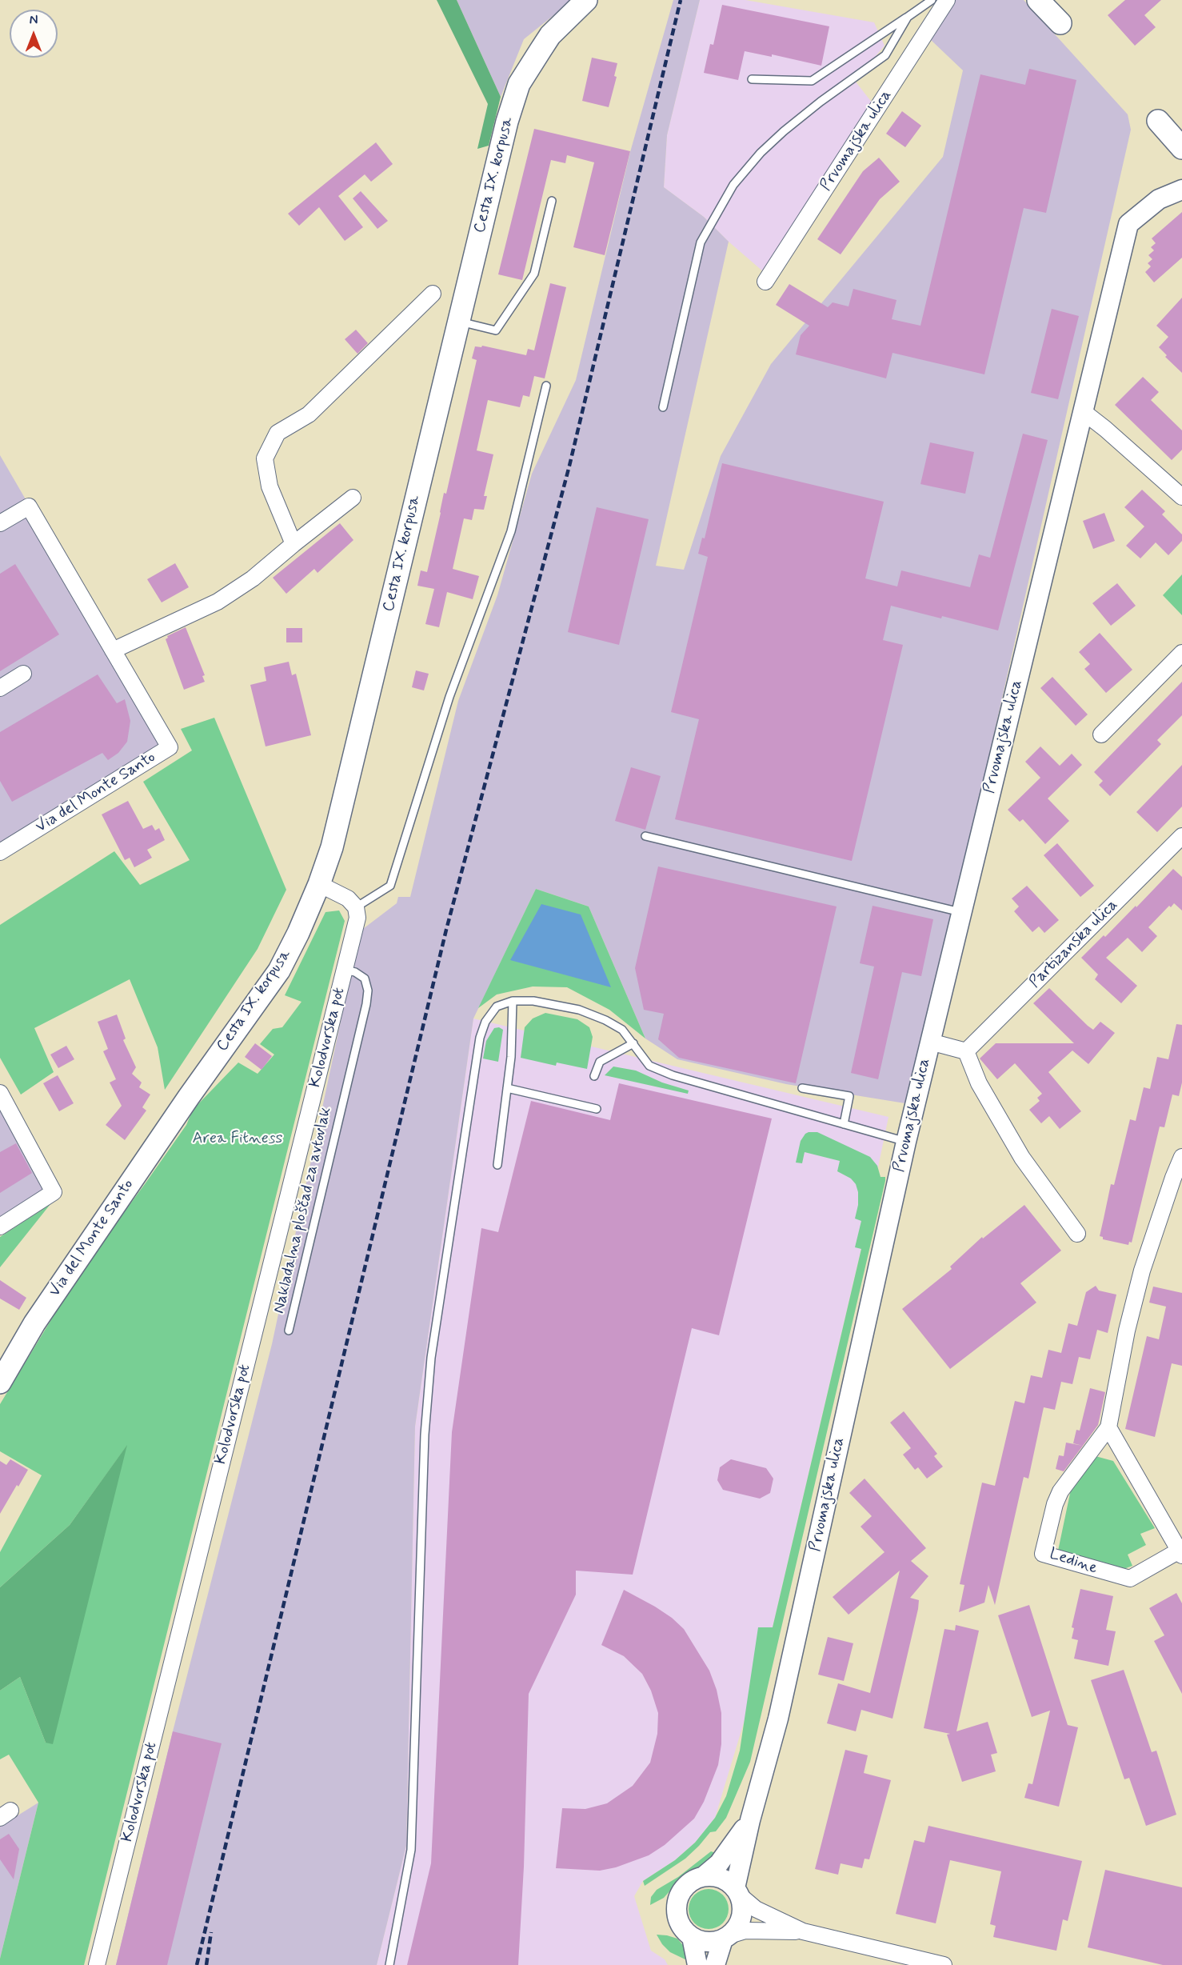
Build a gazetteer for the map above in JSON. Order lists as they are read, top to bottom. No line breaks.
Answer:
{"streets":{"main road":["Cesta IX. korpusa","Via del Monte Santo"],"street":["Prvomajska ulica","Partizanska ulica","Kolodvorska pot","Ledine"],"lane":["Nakladalna ploščad za avtovlak"]},"crossings":[["Cesta IX. korpusa","Via del Monte Santo"],["Kolodvorska pot","Nakladalna ploščad za avtovlak"]],"parks":["Area Fitness"],"north":"top"}
